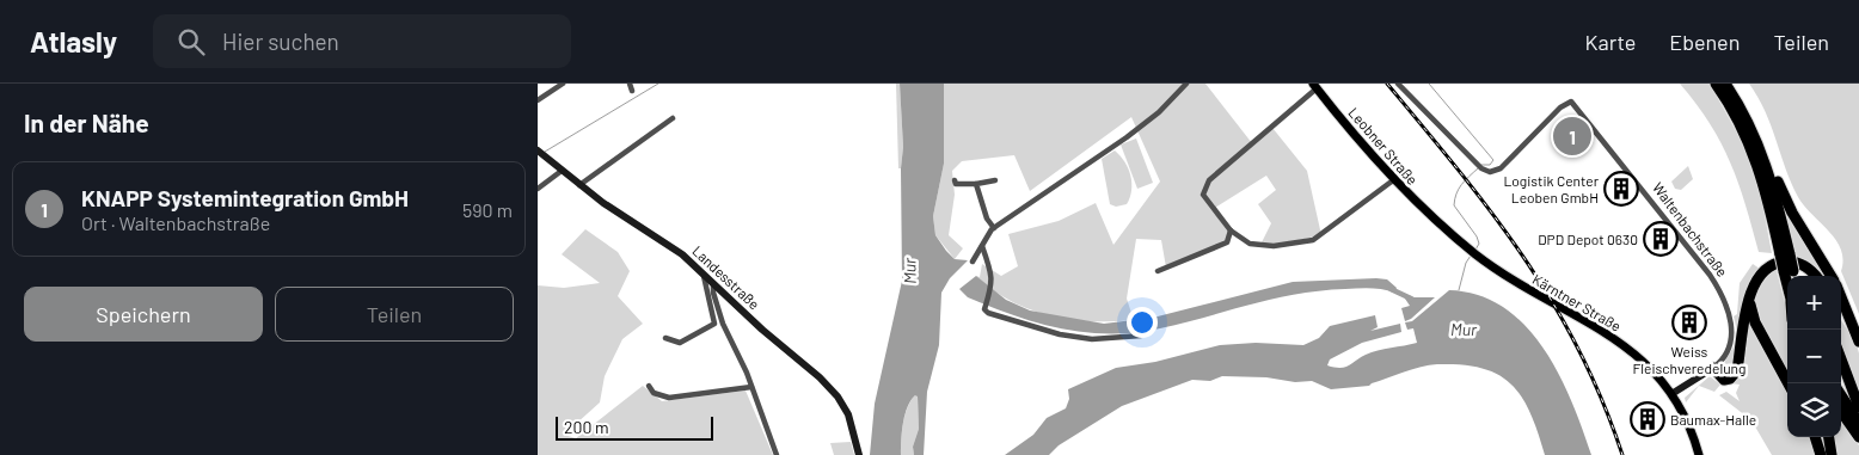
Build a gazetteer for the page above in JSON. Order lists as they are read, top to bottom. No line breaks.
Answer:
{"streets":{"main road":["Leobner Straße","Waltenbachstraße","Landesstraße","Kärntner Straße"]},"crossings":[["Leobner Straße","Kärntner Straße"],["Waltenbachstraße","Kärntner Straße"]],"water":["Mur"],"places":{"building":["Logistik Center Leoben GmbH","DPD Depot 0630","Weiss Fleischveredelung","Baumax-Halle"]},"scale_bar":"200 m","page":{"header":"Atlasly","search":"Hier suchen","nav":["Karte","Ebenen","Teilen"],"heading":"In der Nähe","pins":"1","list":[{"mark":"1","name":"KNAPP Systemintegration GmbH","note":"Ort · Waltenbachstraße","value":"590 m"}],"buttons":["Speichern","Teilen"],"map_buttons":["+","−"],"scale":"200 m"}}
